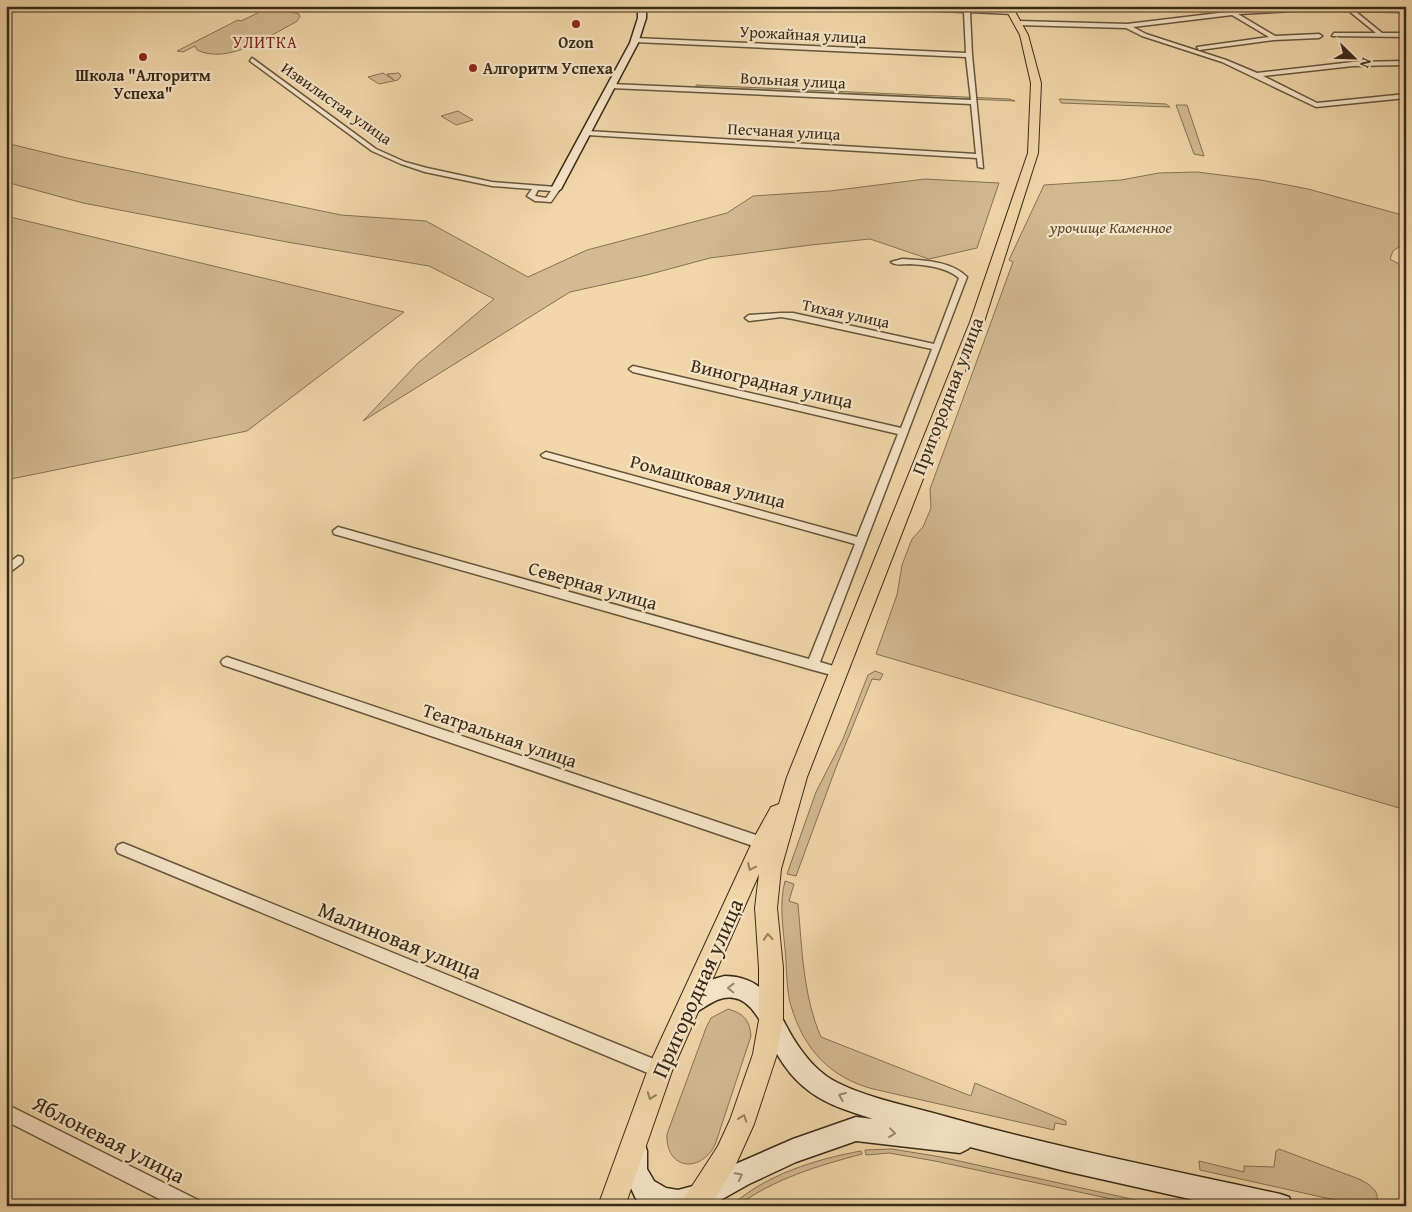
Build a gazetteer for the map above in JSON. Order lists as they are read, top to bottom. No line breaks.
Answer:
{"streets":{"main road":["Пригородная улица"],"street":["Урожайная улица","Вольная улица","Извилистая улица","Песчаная улица","Тихая улица","Виноградная улица","Ромашковая улица","Северная улица","Театральная улица","Малиновая улица","Яблоневая улица"]},"crossings":[["Тихая улица","Пригородная улица"],["Виноградная улица","Пригородная улица"],["Пригородная улица","Ромашковая улица"],["Пригородная улица","Северная улица"],["Пригородная улица","Театральная улица"],["Пригородная улица","Малиновая улица"]],"districts":["УЛИТКА"],"parks":["урочище Каменное"],"places":["Ozon","Школа \"Алгоритм Успеха\"","Алгоритм Успеха"],"north":"bottom right"}
